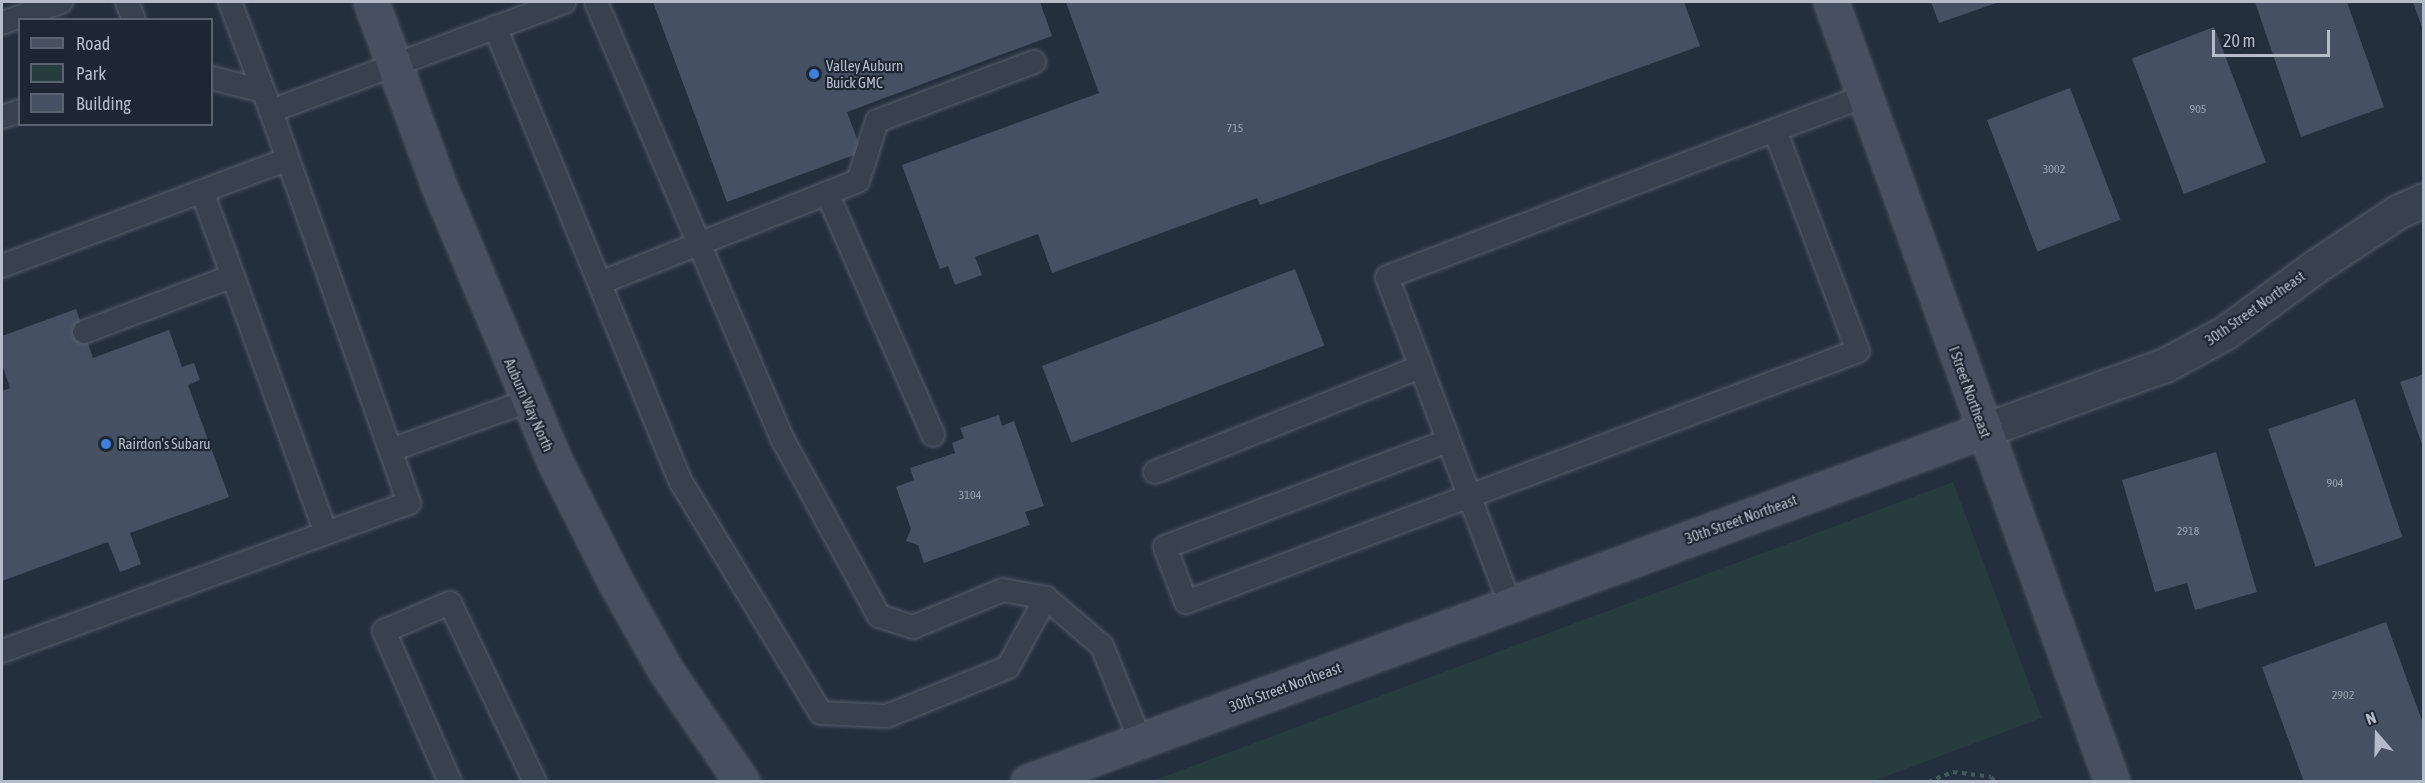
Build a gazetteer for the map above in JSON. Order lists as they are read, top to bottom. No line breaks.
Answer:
{"streets":{"street":["30th Street Northeast","I Street Northeast","Auburn Way North"]},"crossings":[["30th Street Northeast","I Street Northeast"]],"places":["Valley Auburn Buick GMC","Rairdon's Subaru"],"house_numbers":["905","715","3002","904","3104","2918","2902"],"legend":["Road","Park","Building"],"scale_bar":"20 m","north":"top"}
